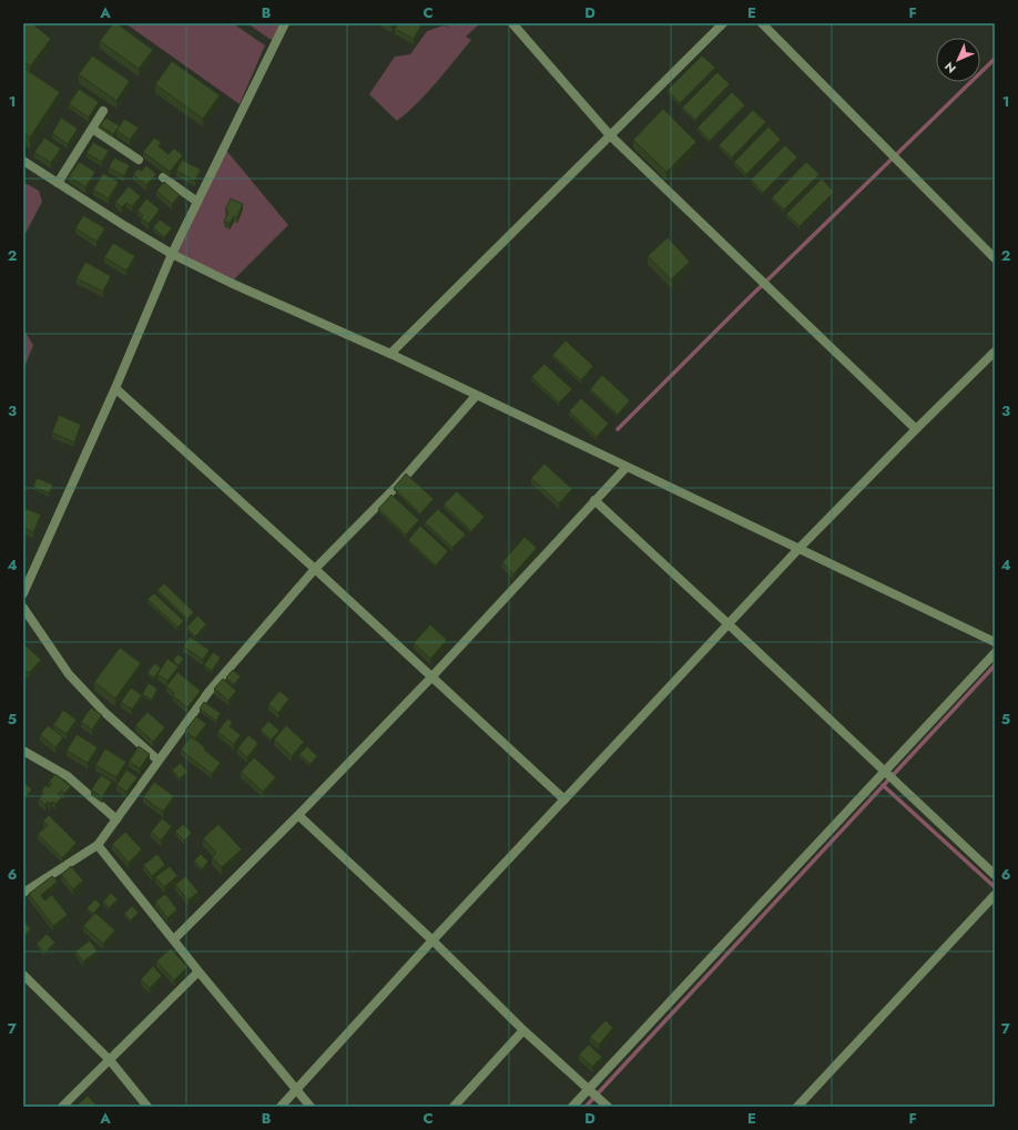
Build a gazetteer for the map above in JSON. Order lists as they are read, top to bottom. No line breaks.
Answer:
{"north":"bottom left","grid":{"columns":["A","B","C","D","E","F"],"rows":["1","2","3","4","5","6","7"]}}
